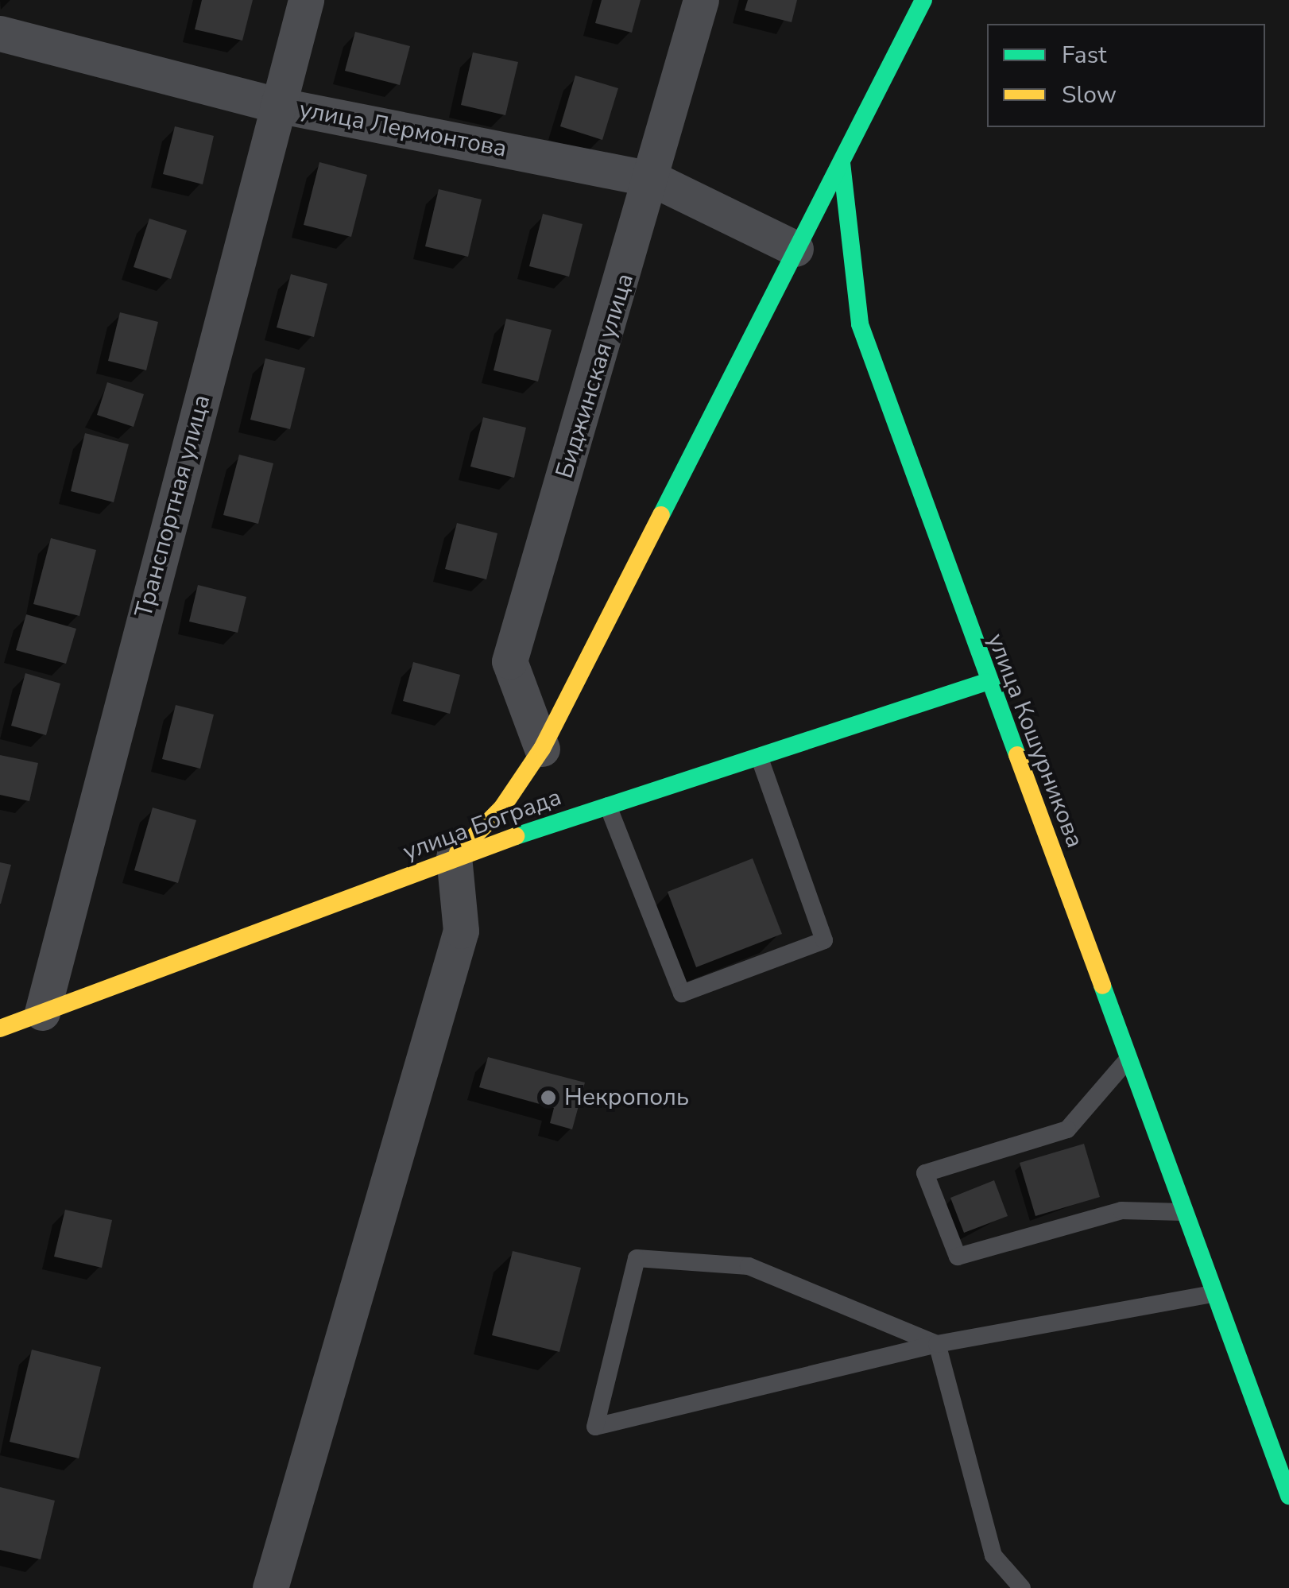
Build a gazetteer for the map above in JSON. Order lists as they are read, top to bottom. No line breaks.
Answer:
{"streets":{"main road":["улица Кошурникова","улица Бограда"],"street":["улица Лермонтова","Биджинская улица","Транспортная улица"]},"crossings":[["улица Лермонтова","Биджинская улица"],["улица Лермонтова","Транспортная улица"],["Транспортная улица","улица Бограда"],["улица Кошурникова","улица Бограда"]],"places":["Некрополь"],"legend":["Fast","Slow"]}
